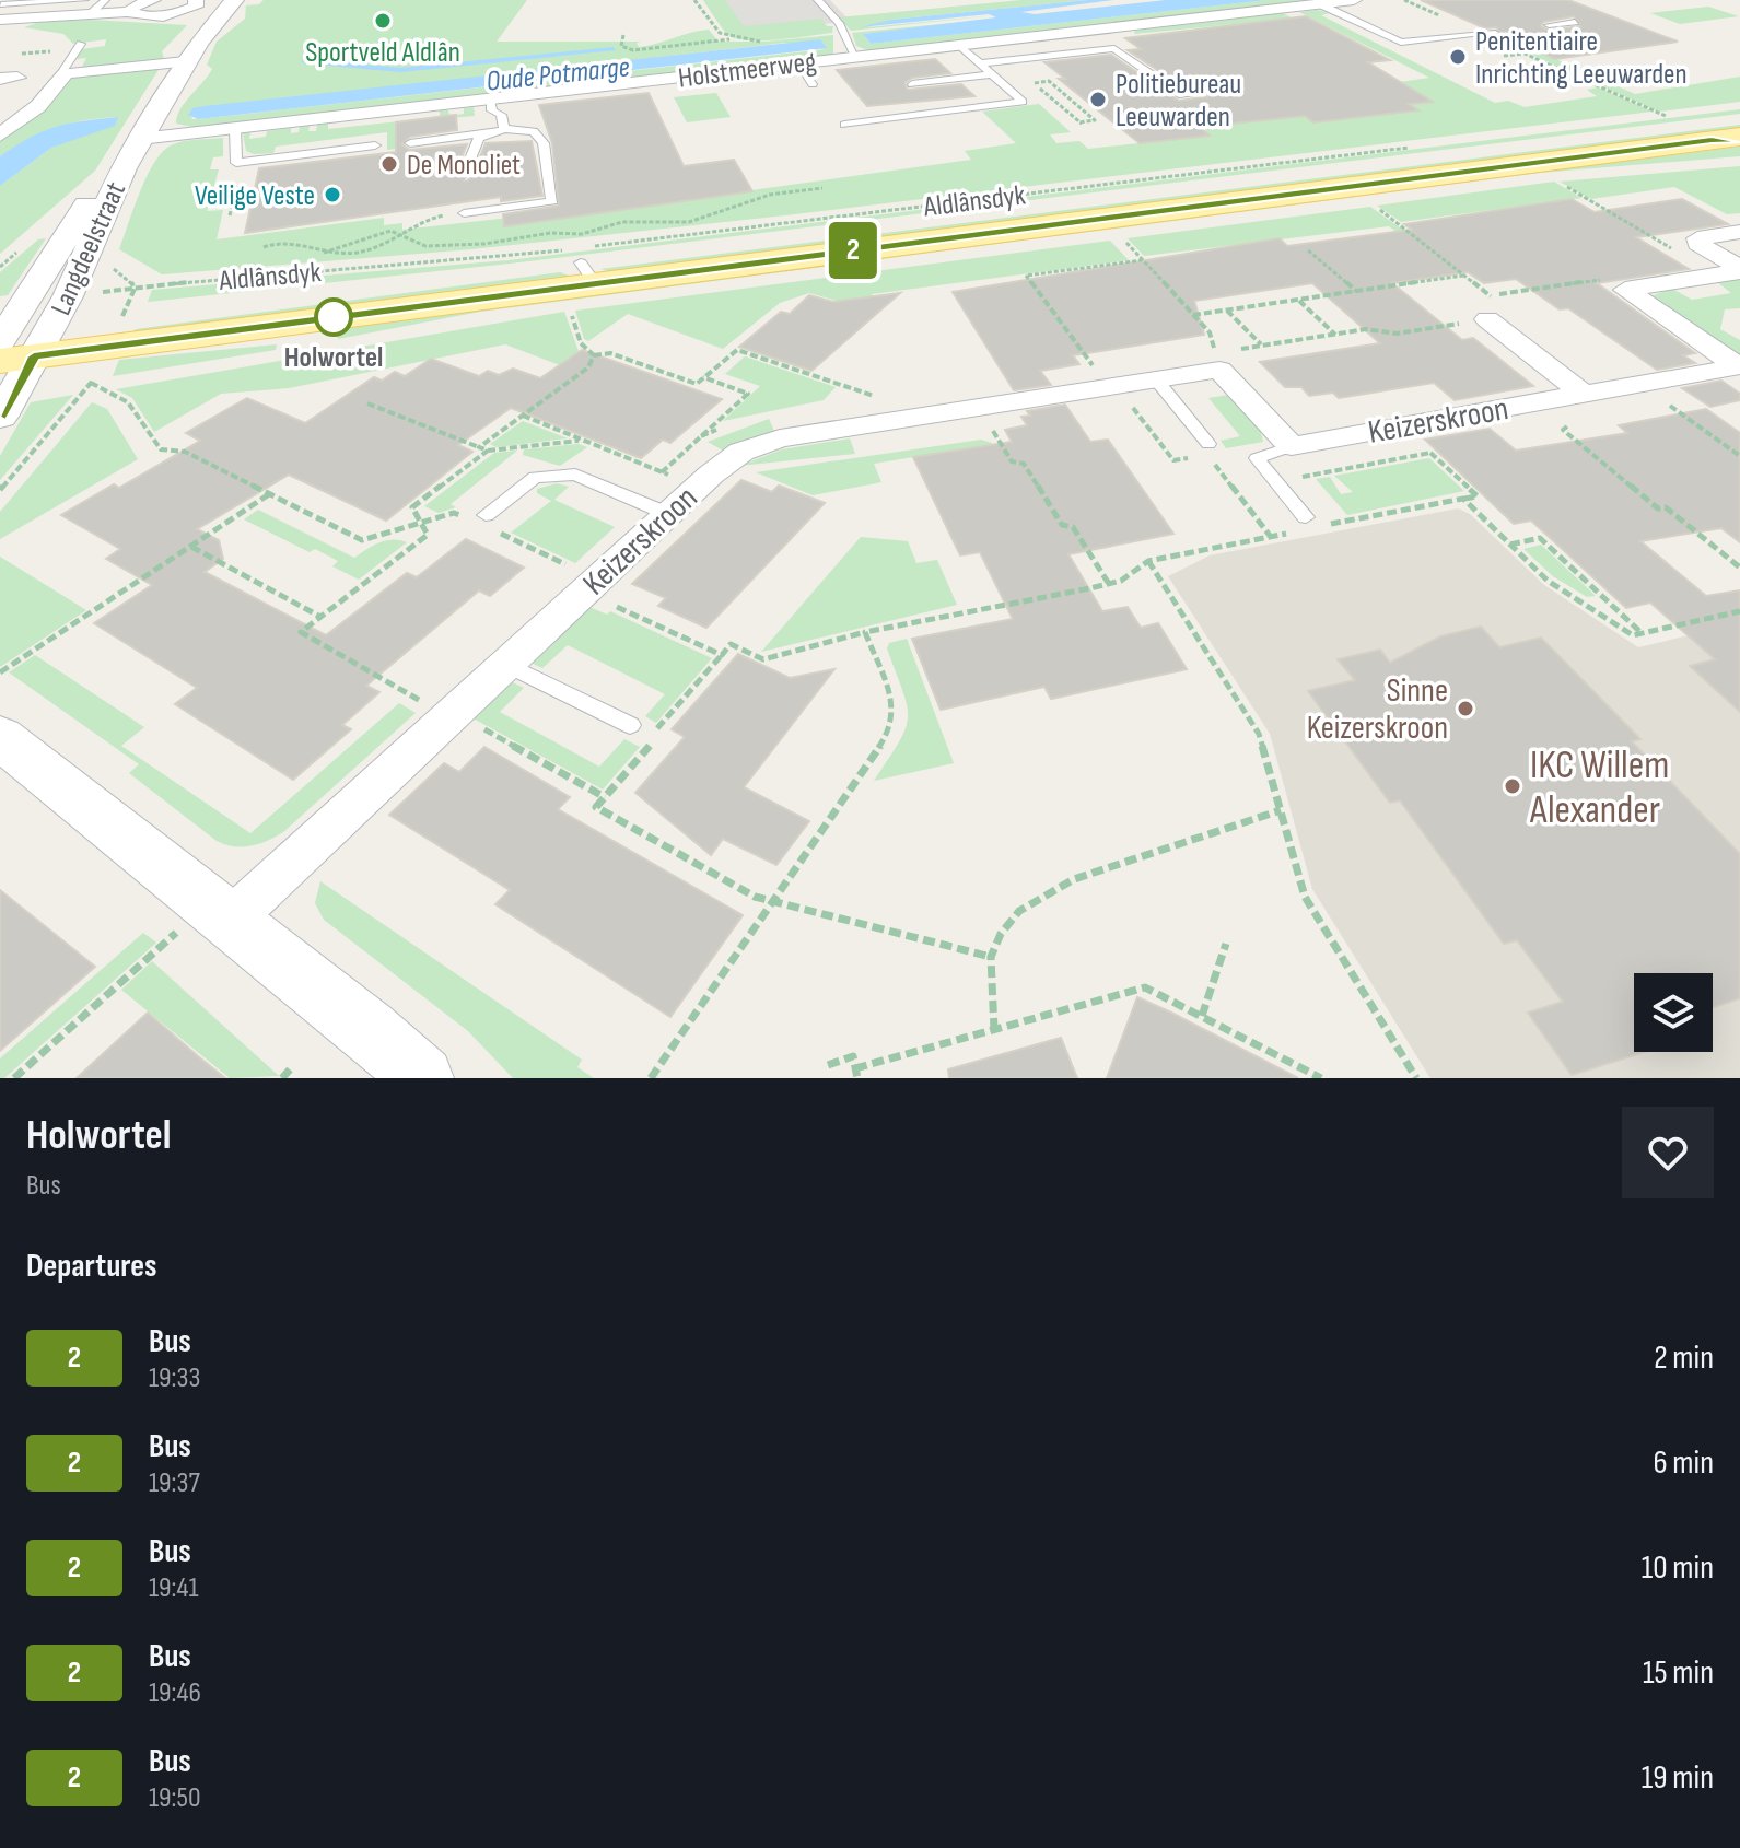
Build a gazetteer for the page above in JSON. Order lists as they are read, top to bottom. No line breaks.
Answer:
{"streets":{"main road":["Aldlânsdyk"],"street":["Holstmeerweg","Langdeelstraat","Keizerskroon"]},"crossings":[["Holstmeerweg","Langdeelstraat"],["Aldlânsdyk","Langdeelstraat"]],"water":["Oude Potmarge"],"places":["Sportveld Aldlân","Penitentiaire Inrichting Leeuwarden","Politiebureau Leeuwarden","De Monoliet","Veilige Veste","Holwortel","Sinne Keizerskroon","IKC Willem Alexander"],"lines":["bus line 2"],"page":{"on_map":"2","heading":[["Holwortel","Bus"],"Departures"],"list":[{"mark":"2","name":"Bus","note":"19:33","value":"2 min"},{"mark":"2","name":"Bus","note":"19:37","value":"6 min"},{"mark":"2","name":"Bus","note":"19:41","value":"10 min"},{"mark":"2","name":"Bus","note":"19:46","value":"15 min"},{"mark":"2","name":"Bus","note":"19:50","value":"19 min"}]}}
